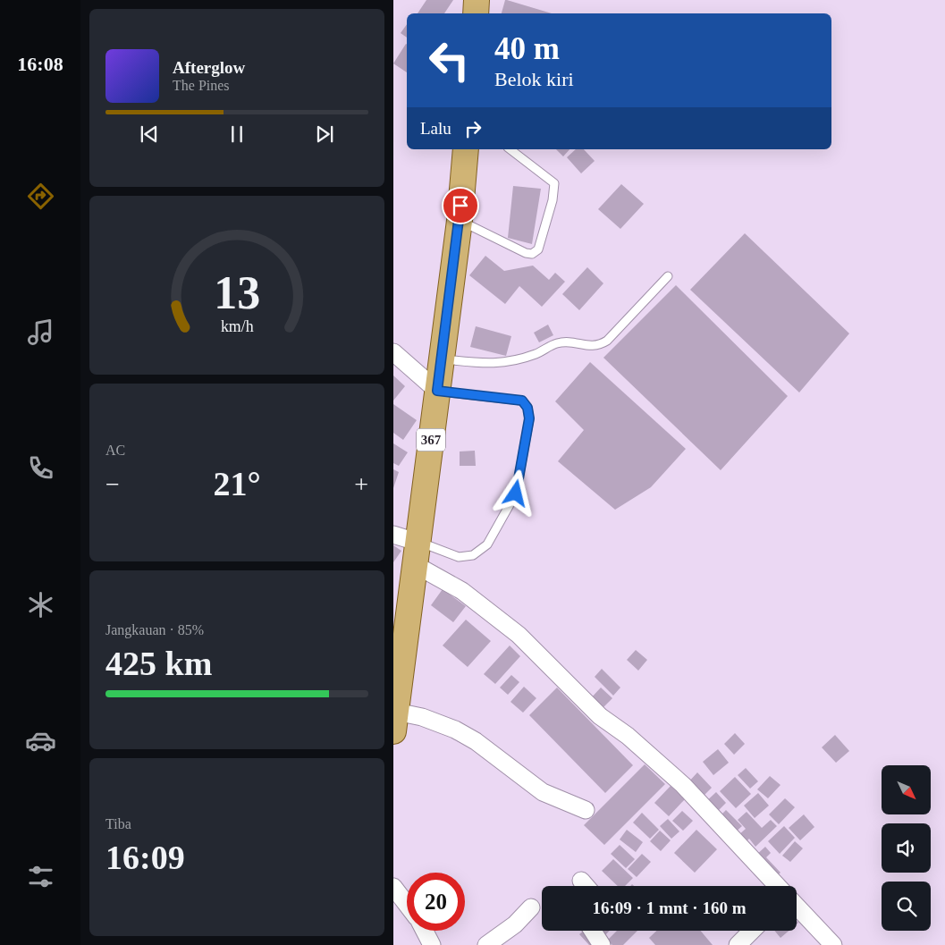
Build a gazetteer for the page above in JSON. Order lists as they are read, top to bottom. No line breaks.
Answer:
{"streets":{"main road":["367"]},"north":"bottom right","page":{"tabs":"16:08","turn":["40 m","Belok kiri"],"song":["Afterglow","The Pines"],"then":"Lalu","tile":["AC",["Jangkauan · 85%","425 km"],["Tiba","16:09"]],"heat":["−","21°","+"],"limit":"20","trip":"16:09 · 1 mnt · 160 m","gauge":["13","km/h"]}}
